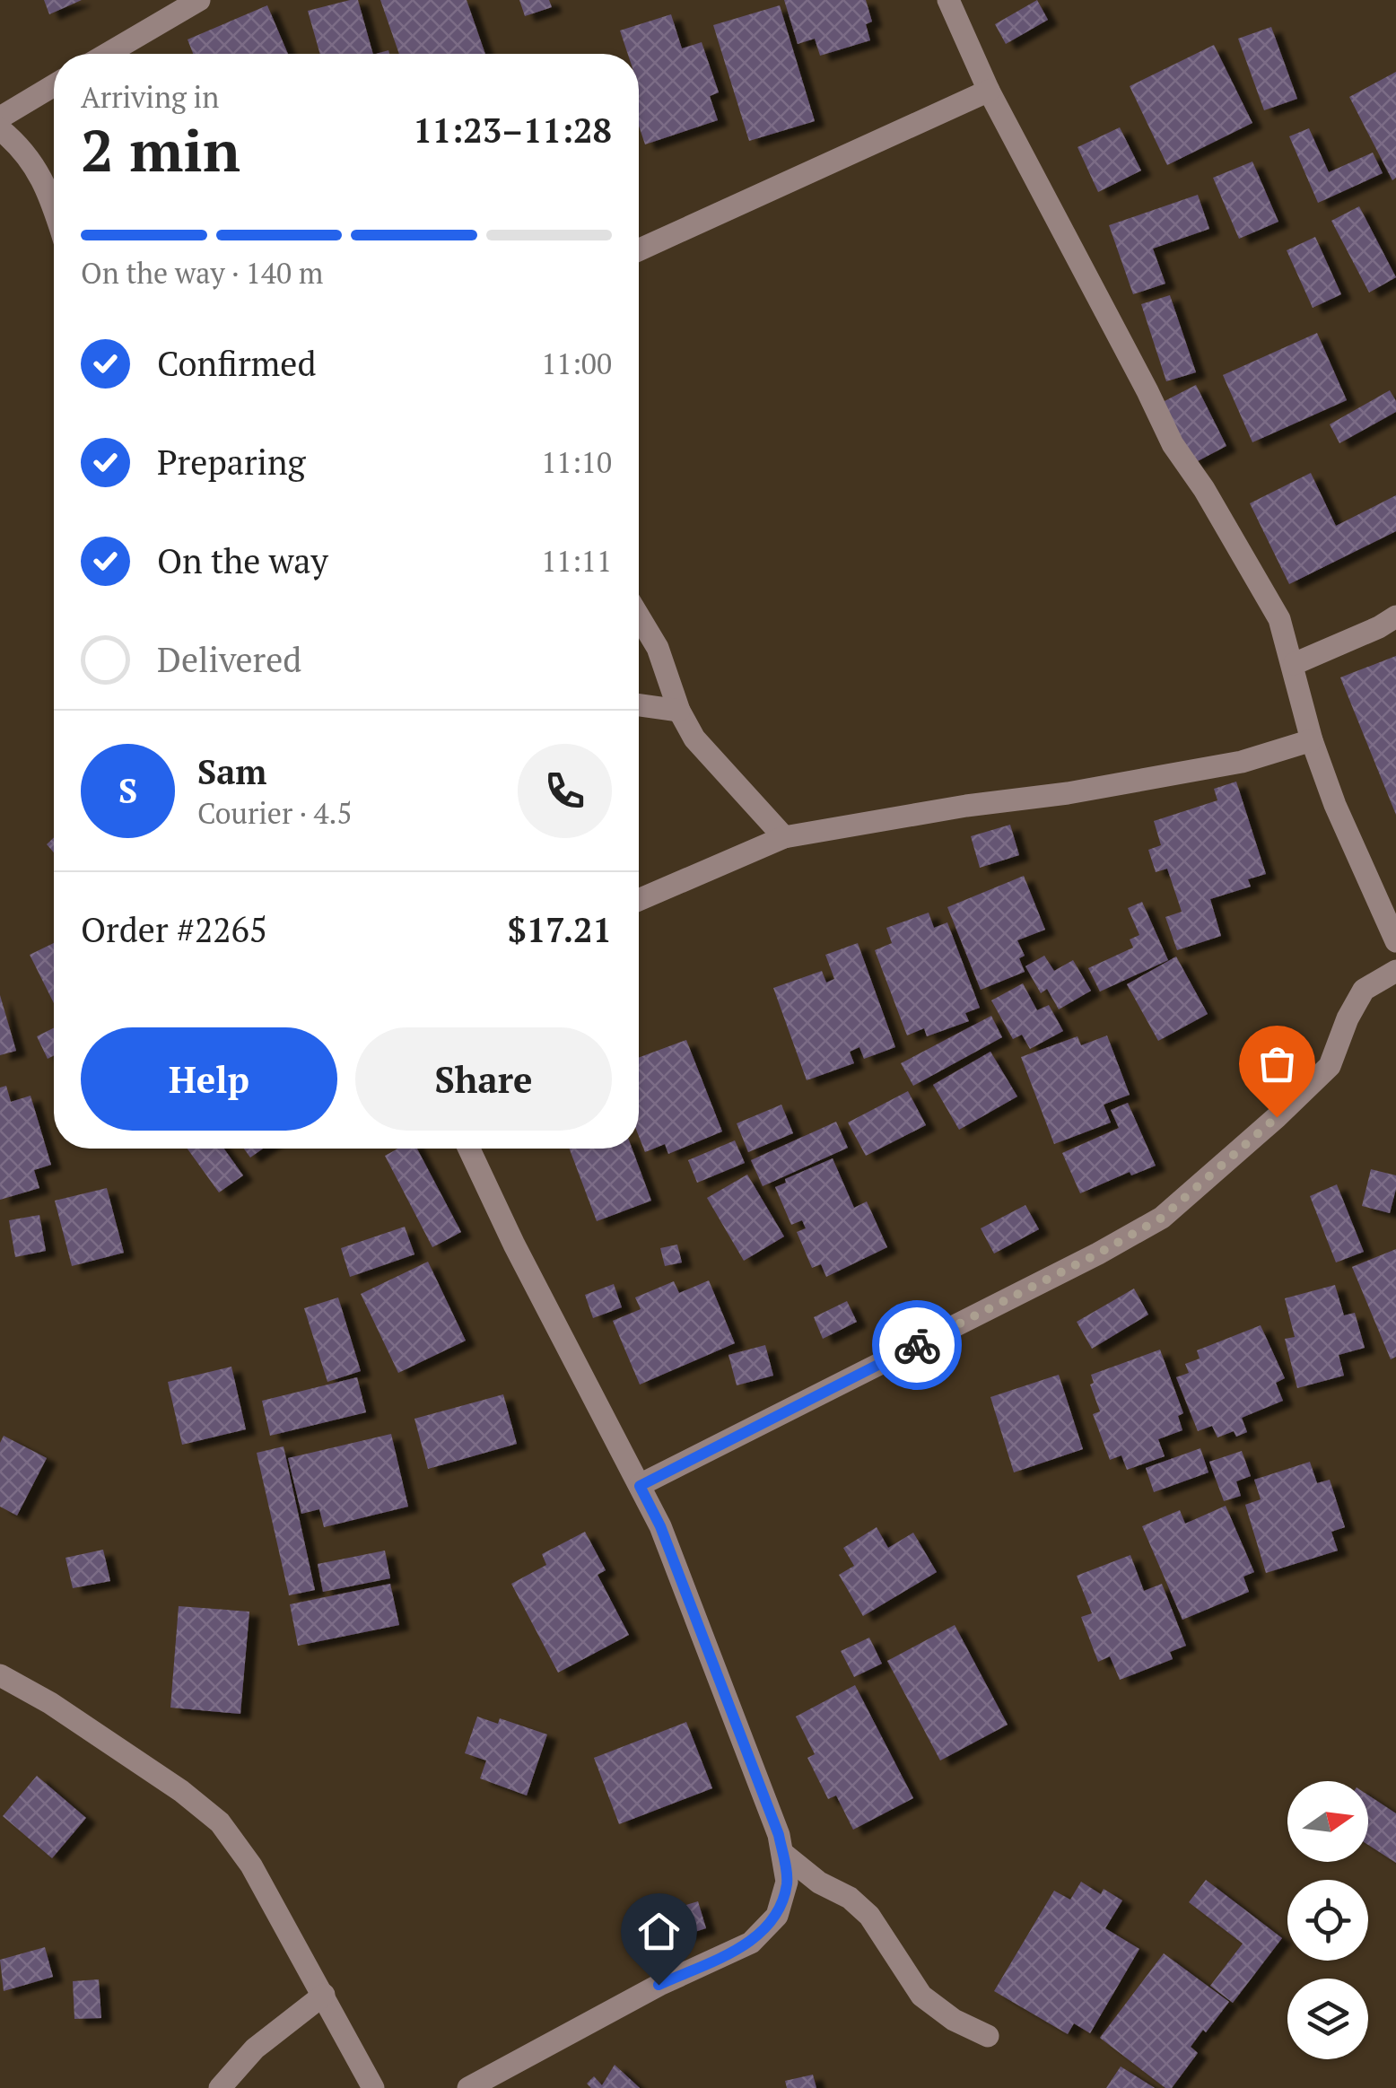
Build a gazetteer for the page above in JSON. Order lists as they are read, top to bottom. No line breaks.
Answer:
{"north":"right","page":{"heading":["2 min","Arriving in","11:23–11:28"],"panel":["Sam","Courier · 4.5","Order #2265","$17.21"],"bar":"On the way · 140 m","list":[["Confirmed","11:00"],["Preparing","11:10"],["On the way","11:11"],"Delivered"],"round":"S","buttons":["Help","Share"]}}
